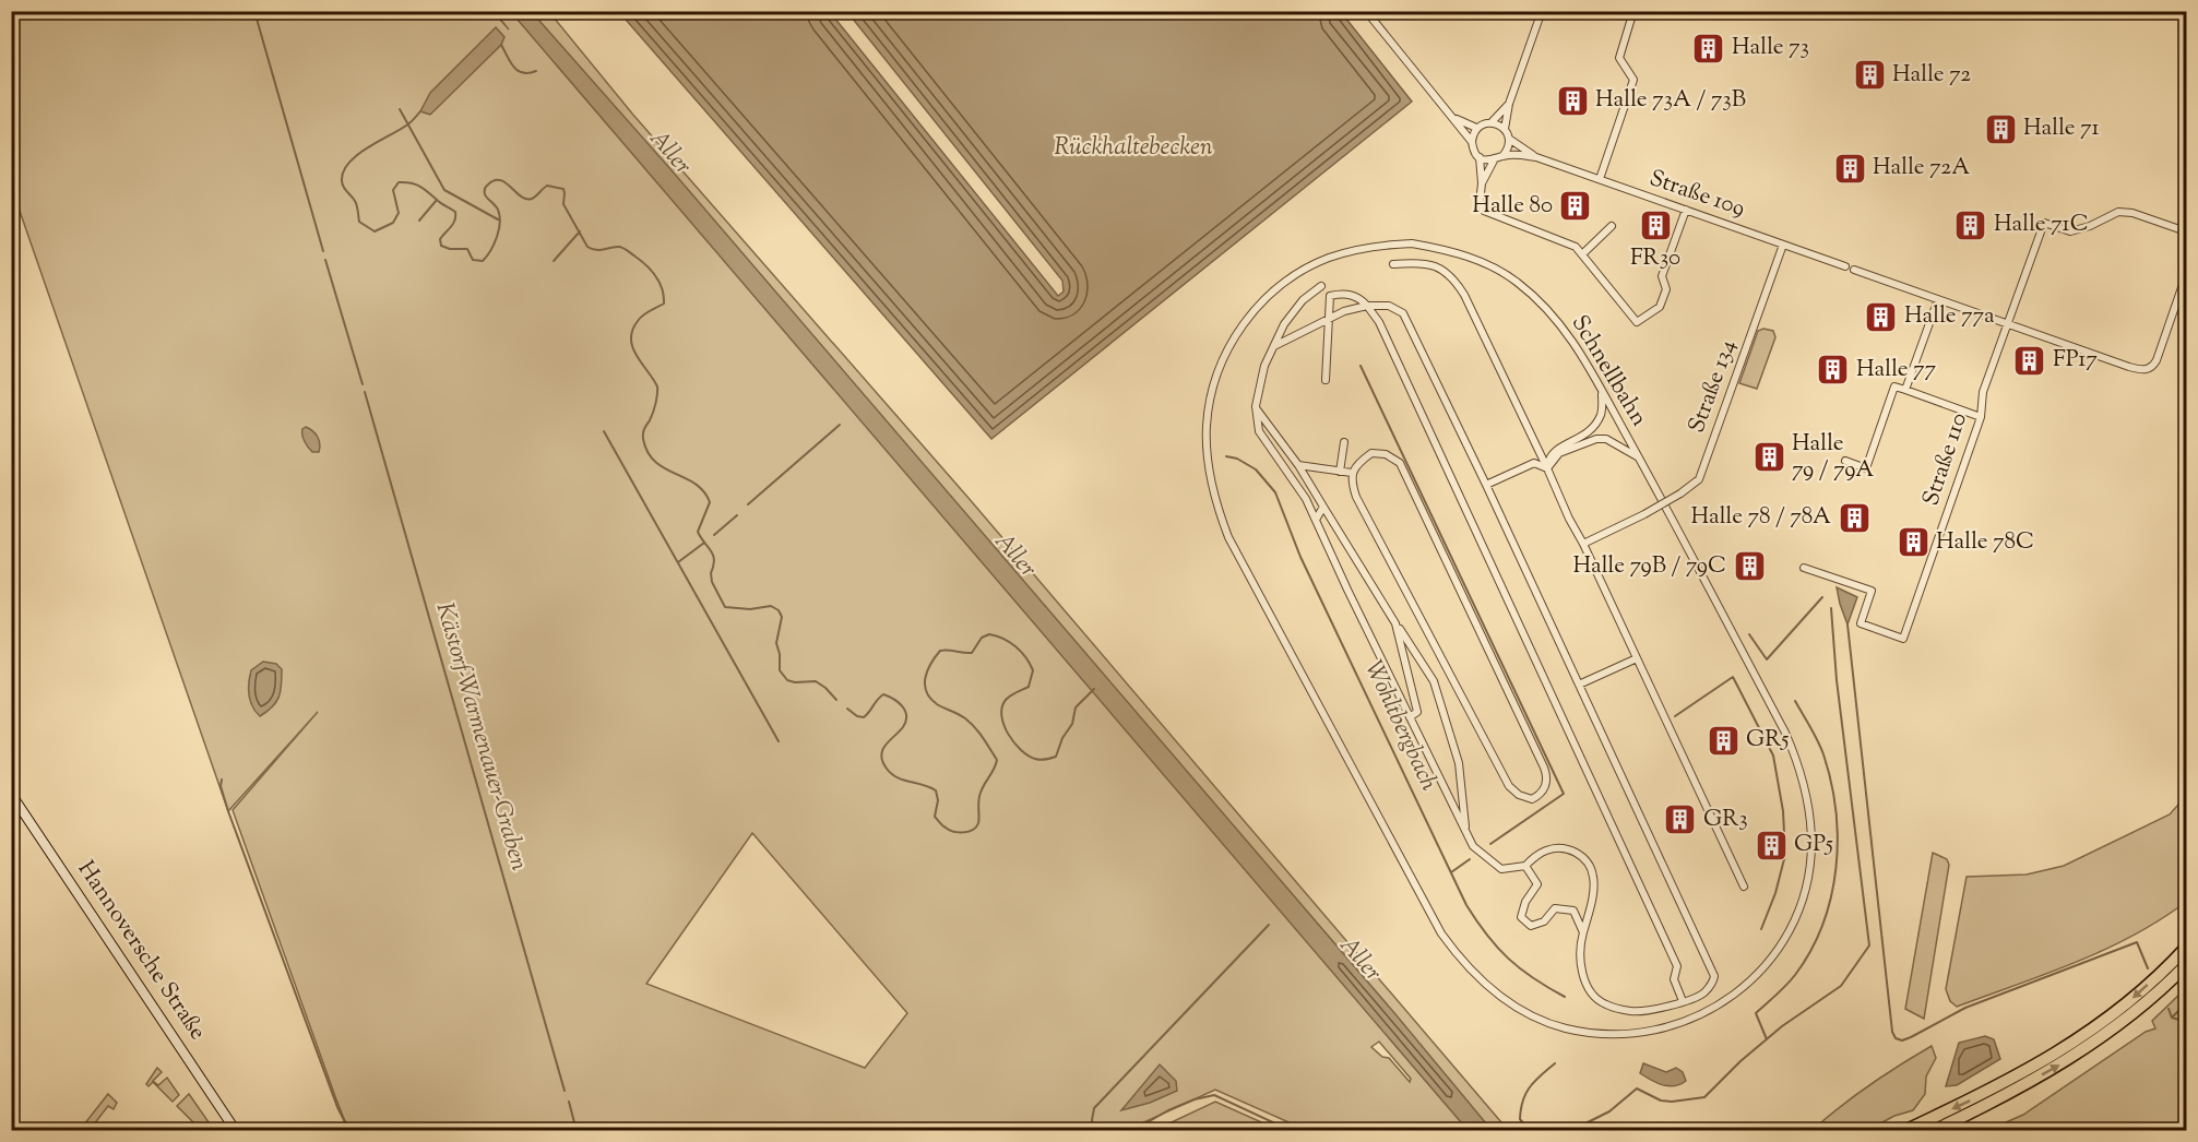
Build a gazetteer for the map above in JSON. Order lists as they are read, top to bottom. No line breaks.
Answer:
{"streets":{"street":["Straße 109","Schnellbahn","Straße 134","Straße 110","Hannoversche Straße"]},"crossings":[["Straße 109","Straße 134"]],"water":["Rückhaltebecken","Aller","Wohltbergbach","Kästorf-Warmenauer-Graben"],"places":{"building":["Halle 73","Halle 72","Halle 73A / 73B","Halle 71","Halle 72A","Halle 80","FR30","Halle 71C","Halle 77a","FP17","Halle 77","Halle 79 / 79A","Halle 78 / 78A","Halle 78C","Halle 79B / 79C","GR5","GR3","GP5"]}}
